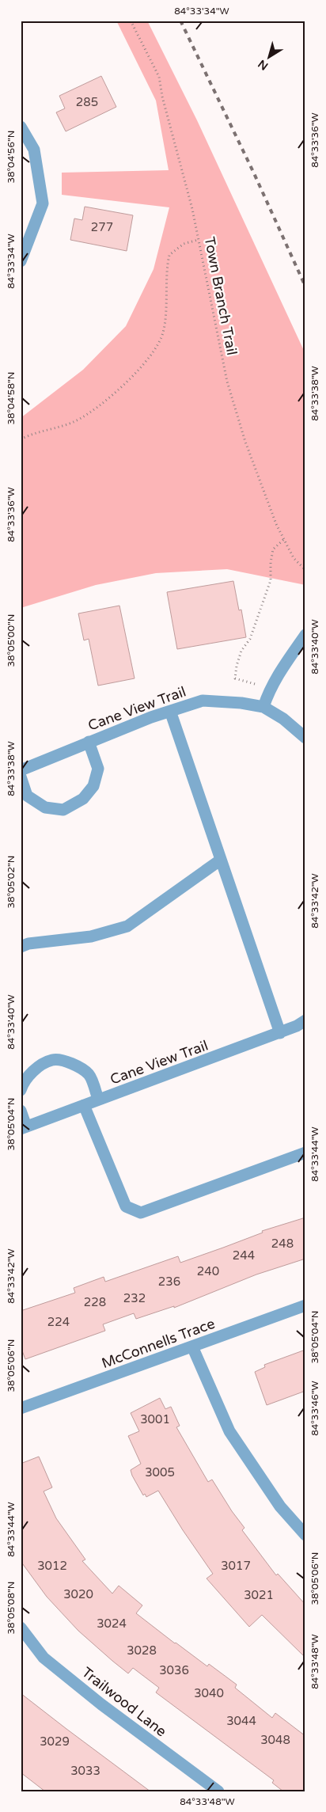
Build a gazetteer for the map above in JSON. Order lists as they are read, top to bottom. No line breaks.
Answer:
{"streets":{"street":["Cane View Trail","McConnells Trace","Trailwood Lane"],"path":["Town Branch Trail"]},"house_numbers":["285","277","248","244","240","236","232","228","224","3001","3005","3012","3017","3020","3021","3024","3028","3036","3040","3044","3048","3029","3033"],"north":"bottom left","coordinates":["84°33'34\"W","84°33'36\"W","38°04'56\"N","84°33'38\"W","38°04'58\"N","38°05'00\"N","84°33'40\"W","38°05'02\"N","84°33'42\"W","38°05'04\"N","84°33'44\"W","38°05'06\"N","84°33'46\"W","38°05'08\"N","84°33'48\"W"]}
